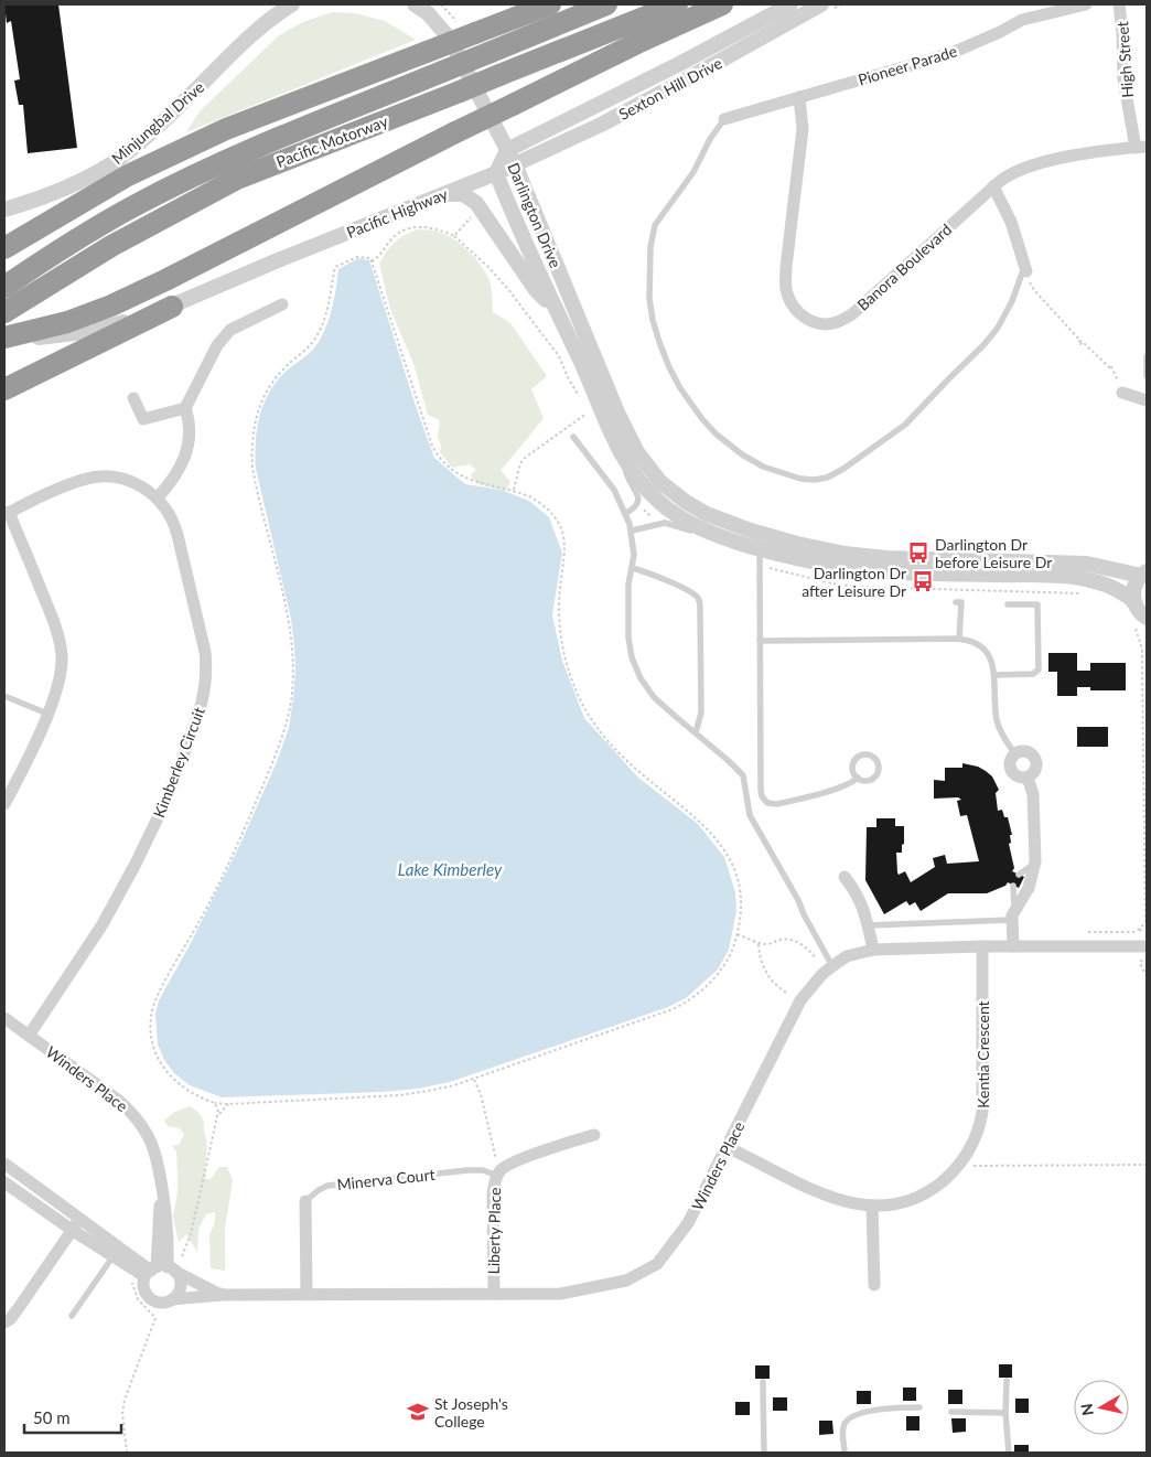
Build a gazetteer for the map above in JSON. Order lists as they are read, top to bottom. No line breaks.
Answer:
{"streets":{"highway":["Pacific Motorway"],"street":["High Street","Pioneer Parade","Sexton Hill Drive","Minjungbal Drive","Pacific Highway","Darlington Drive","Banora Boulevard","Kimberley Circuit","Kentia Crescent","Winders Place","Minerva Court","Liberty Place"]},"crossings":[["High Street","Banora Boulevard"],["Pioneer Parade","Banora Boulevard"],["Sexton Hill Drive","Pacific Highway"],["Sexton Hill Drive","Darlington Drive"],["Pacific Highway","Darlington Drive"],["Kimberley Circuit","Winders Place"],["Kentia Crescent","Winders Place"],["Winders Place","Minerva Court"],["Winders Place","Liberty Place"],["Minerva Court","Liberty Place"]],"water":["Lake Kimberley"],"places":{"bus stop":["Darlington Dr before Leisure Dr","Darlington Dr after Leisure Dr"],"school or university":["St Joseph's College"]},"scale_bar":"50 m","north":"left"}
